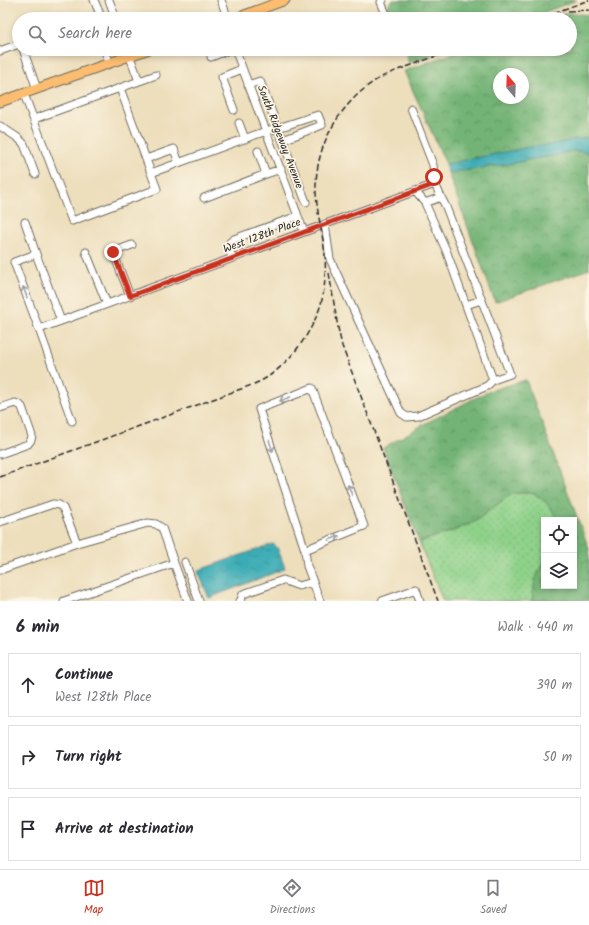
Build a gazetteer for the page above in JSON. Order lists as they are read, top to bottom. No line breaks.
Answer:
{"streets":{"street":["South Ridgeway Avenue","West 128th Place"]},"crossings":[["South Ridgeway Avenue","West 128th Place"]],"north":"top","page":{"search":"Search here","heading":["6 min","Walk · 440 m"],"list":[["Continue","West 128th Place","390 m"],["Turn right","50 m"],"Arrive at destination"],"nav":["Map","Directions","Saved"]}}
